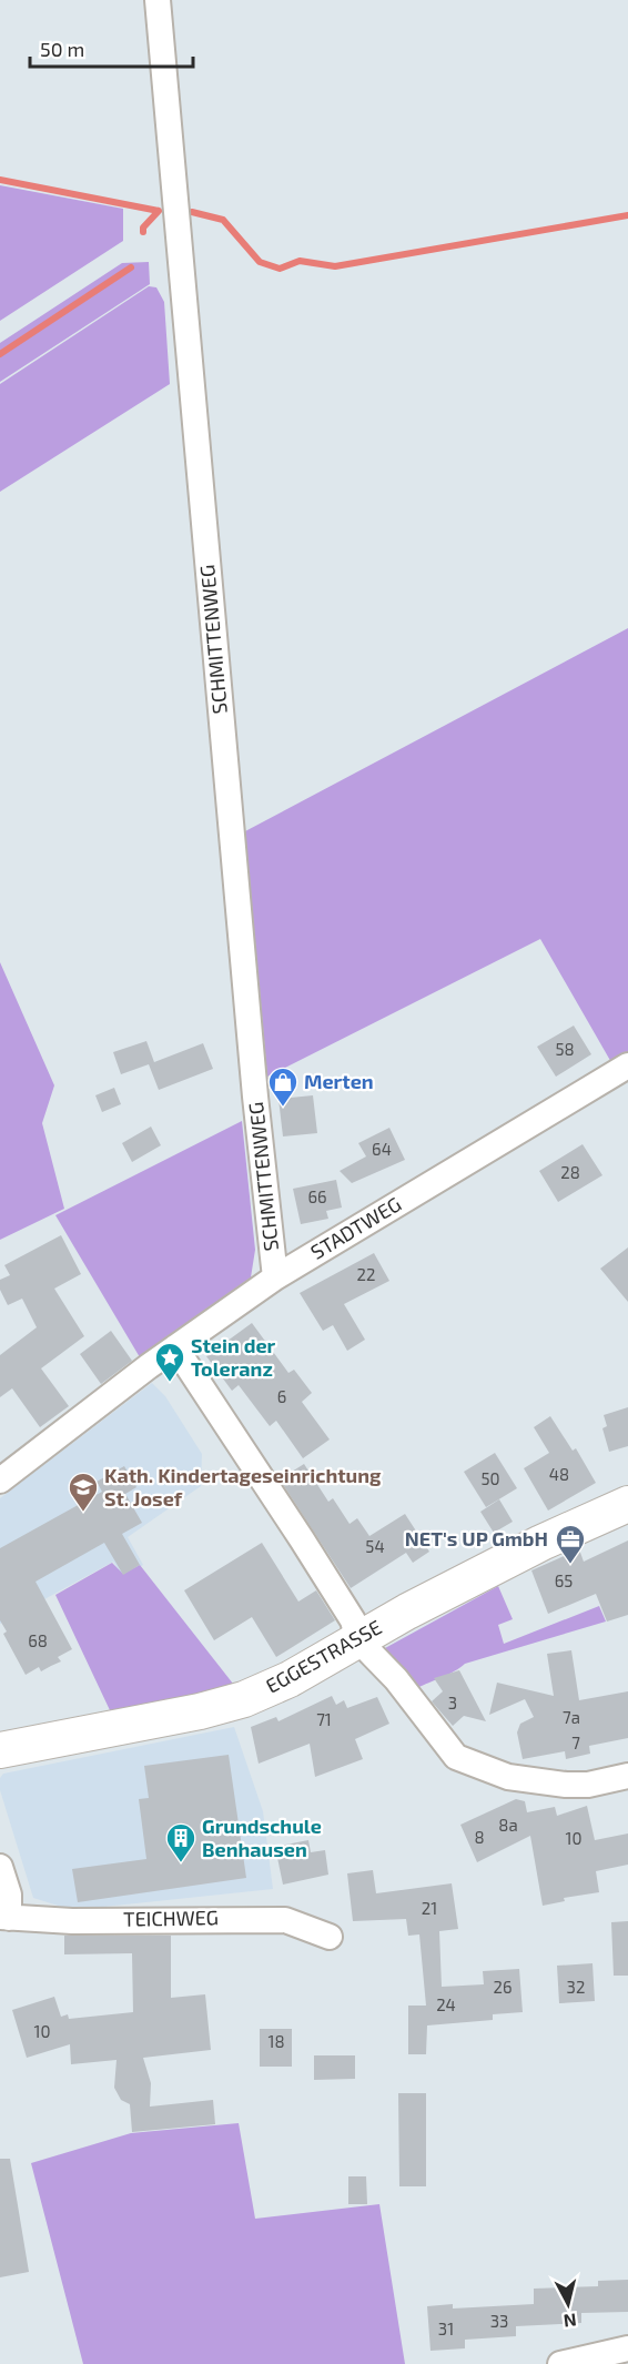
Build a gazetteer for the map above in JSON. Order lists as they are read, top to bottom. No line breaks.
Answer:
{"streets":{"main road":["EGGESTRASSE"],"street":["SCHMITTENWEG","STADTWEG","TEICHWEG"]},"crossings":[["SCHMITTENWEG","STADTWEG"]],"places":{"shop":["Merten"],"place":["Stein der Toleranz"],"school or university":["Kath. Kindertageseinrichtung St. Josef"],"office":["NET's UP GmbH"],"building":["Grundschule Benhausen"]},"house_numbers":["58","64","28","66","22","6","48","50","54","65","68","3","7a","71","7","8a","8","10","21","26","32","24","10","18","33","31"],"scale_bar":"50 m","north":"bottom"}
